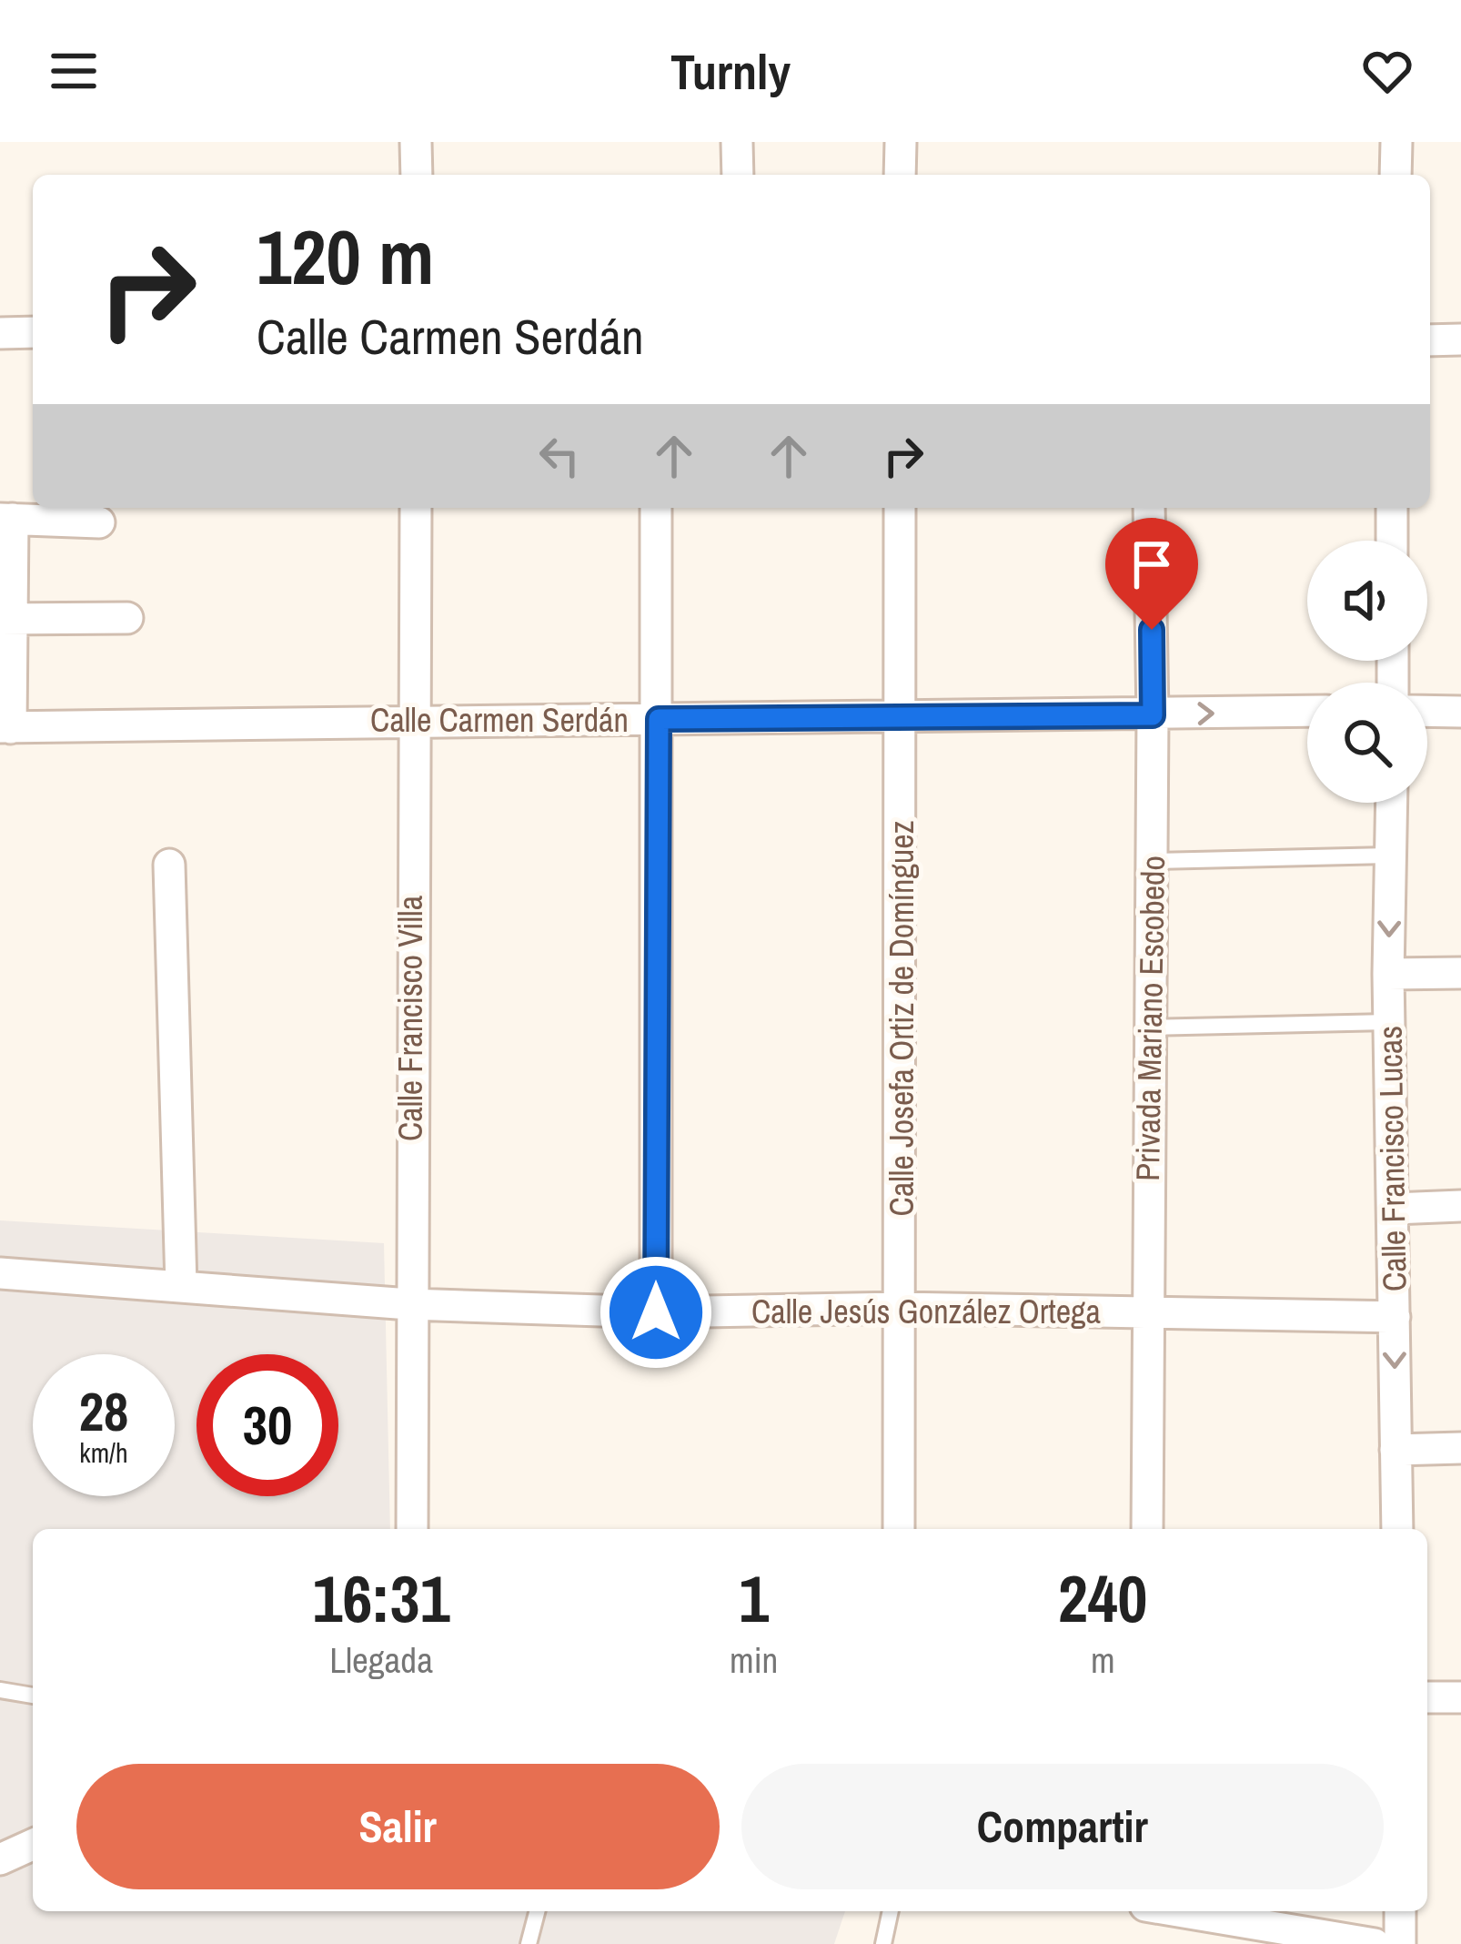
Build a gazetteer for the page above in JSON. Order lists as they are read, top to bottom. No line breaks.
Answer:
{"streets":{"street":["Calle Carmen Serdán","Calle Francisco Villa","Calle Josefa Ortiz de Domínguez","Privada Mariano Escobedo","Calle Francisco Lucas","Calle Jesús González Ortega"]},"crossings":[["Calle Carmen Serdán","Calle Francisco Villa"],["Calle Carmen Serdán","Calle Josefa Ortiz de Domínguez"],["Calle Carmen Serdán","Privada Mariano Escobedo"],["Calle Francisco Villa","Calle Jesús González Ortega"],["Calle Josefa Ortiz de Domínguez","Calle Jesús González Ortega"],["Privada Mariano Escobedo","Calle Jesús González Ortega"],["Calle Francisco Lucas","Calle Jesús González Ortega"]],"page":{"header":"Turnly","turn":["120 m","Calle Carmen Serdán"],"speed":"28 km/h","limit":"30","eta":["16:31","Llegada","1","min","240","m"],"buttons":["Salir","Compartir"]}}
